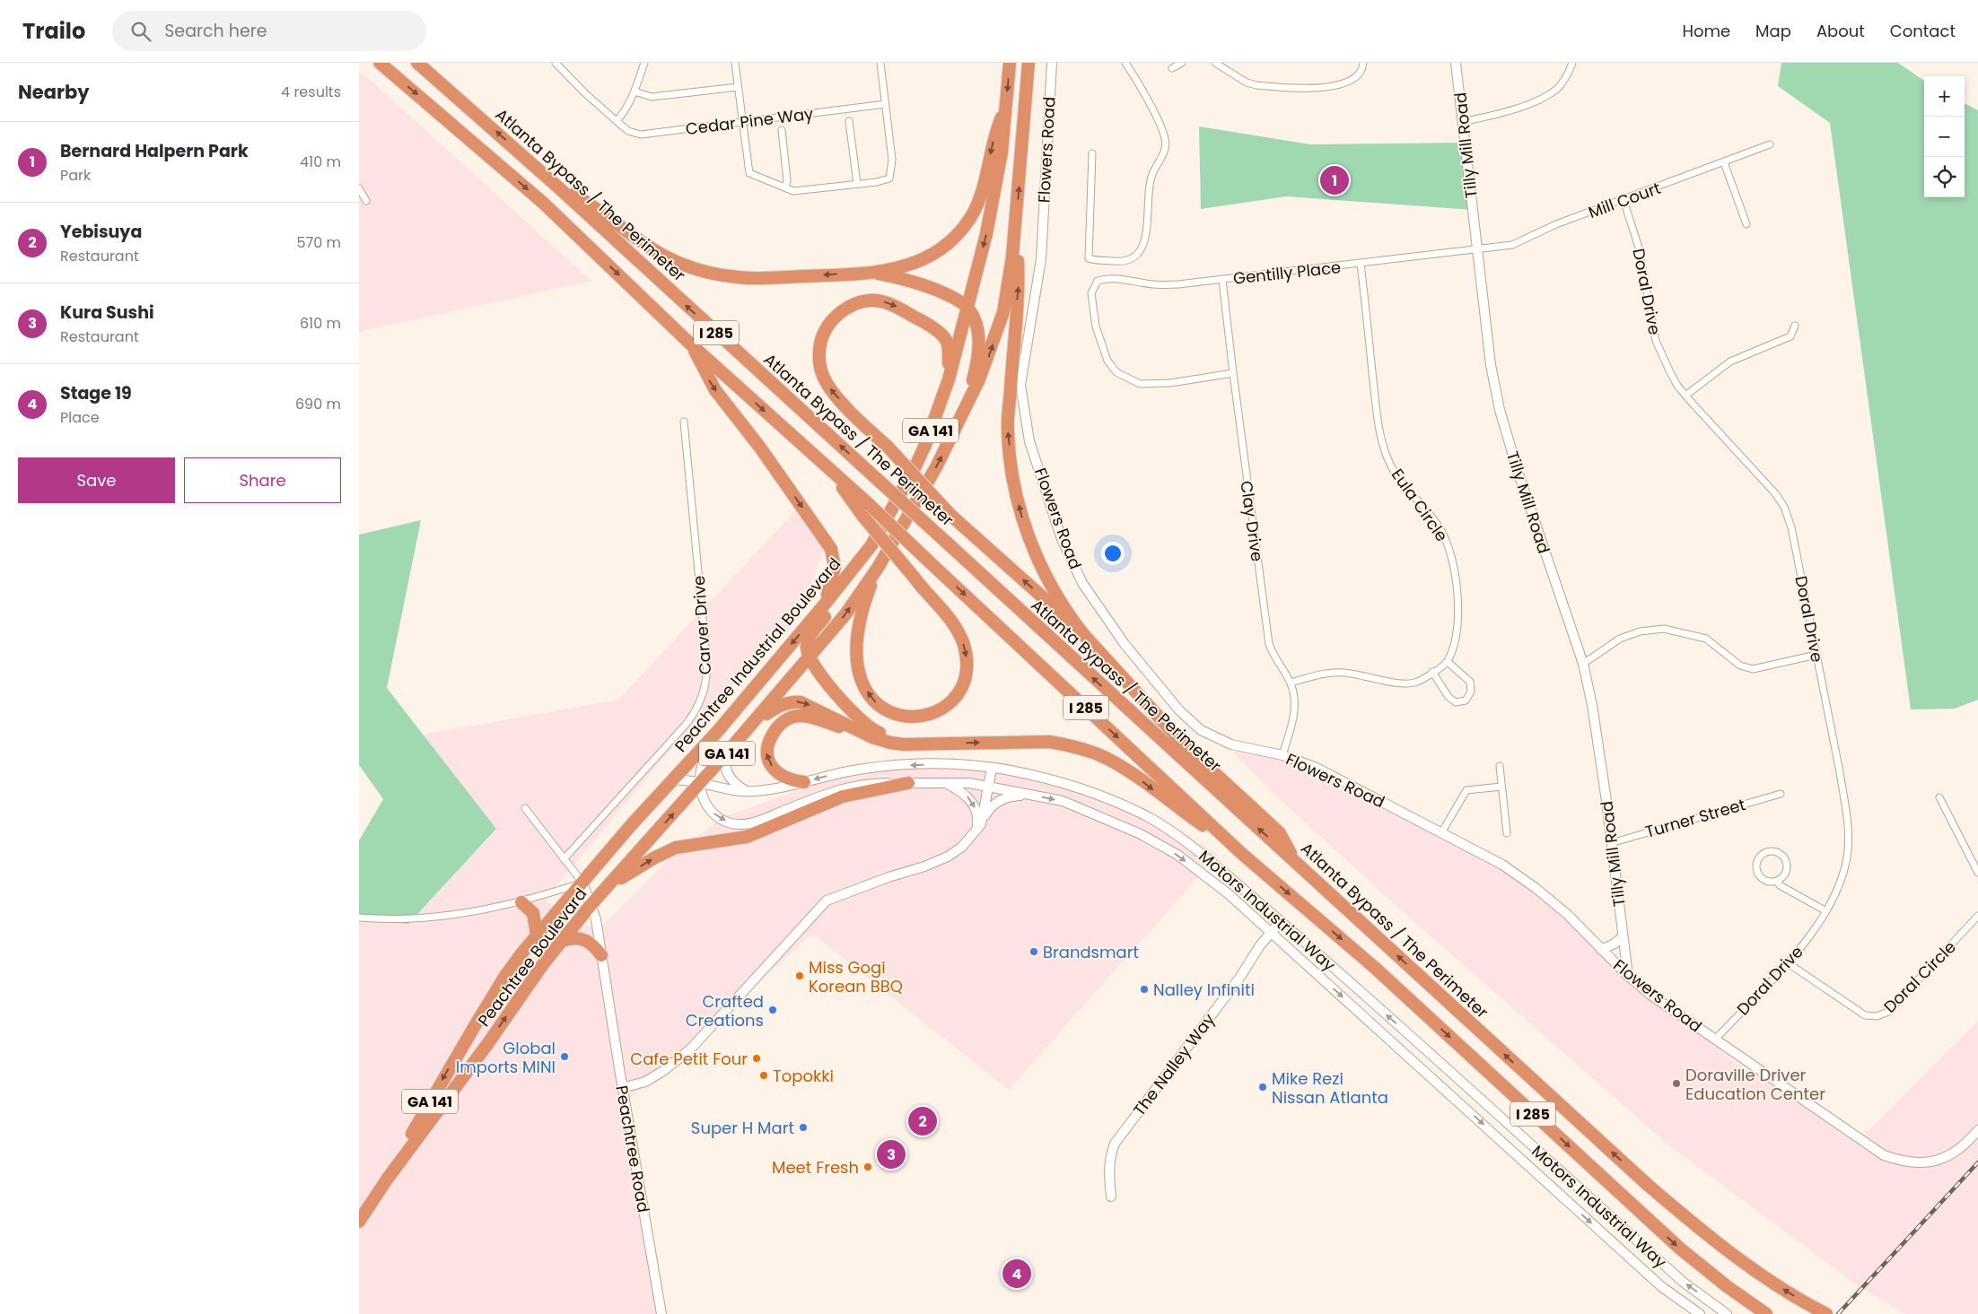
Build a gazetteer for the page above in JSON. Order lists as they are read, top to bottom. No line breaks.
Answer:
{"streets":{"highway":["Atlanta Bypass / The Perimeter","I 285","GA 141","Peachtree Industrial Boulevard","Peachtree Boulevard"],"street":["Cedar Pine Way","Tilly Mill Road","Flowers Road","Mill Court","Gentilly Place","Doral Drive","Eula Circle","Clay Drive","Carver Drive","Turner Street","Motors Industrial Way","Doral Circle","The Nalley Way","Peachtree Road"]},"crossings":[["Tilly Mill Road","Flowers Road"],["Tilly Mill Road","Mill Court"],["Tilly Mill Road","Gentilly Place"],["Tilly Mill Road","Turner Street"],["Flowers Road","Doral Drive"],["Flowers Road","Clay Drive"],["Mill Court","Gentilly Place"],["Mill Court","Doral Drive"],["Gentilly Place","Eula Circle"],["Gentilly Place","Clay Drive"],["Doral Drive","Doral Circle"],["GA 141","Motors Industrial Way"],["GA 141","Peachtree Boulevard"],["Peachtree Industrial Boulevard","Motors Industrial Way"],["Peachtree Industrial Boulevard","Peachtree Boulevard"],["Peachtree Industrial Boulevard","Peachtree Road"],["Motors Industrial Way","The Nalley Way"],["Peachtree Boulevard","Peachtree Road"]],"places":["Brandsmart","Miss Gogi Korean BBQ","Nalley Infiniti","Crafted Creations","Global Imports MINI","Cafe Petit Four","Topokki","Doraville Driver Education Center","Mike Rezi Nissan Atlanta","Super H Mart","Meet Fresh"],"page":{"header":"Trailo","search":"Search here","nav":["Home","Map","About","Contact"],"heading":["Nearby","4 results"],"map_buttons":["+","−"],"list":[{"mark":"1","name":"Bernard Halpern Park","note":"Park","value":"410 m"},{"mark":"2","name":"Yebisuya","note":"Restaurant","value":"570 m"},{"mark":"3","name":"Kura Sushi","note":"Restaurant","value":"610 m"},{"mark":"4","name":"Stage 19","note":"Place","value":"690 m"}],"pins":["1","2","3","4"],"buttons":["Save","Share"]}}
